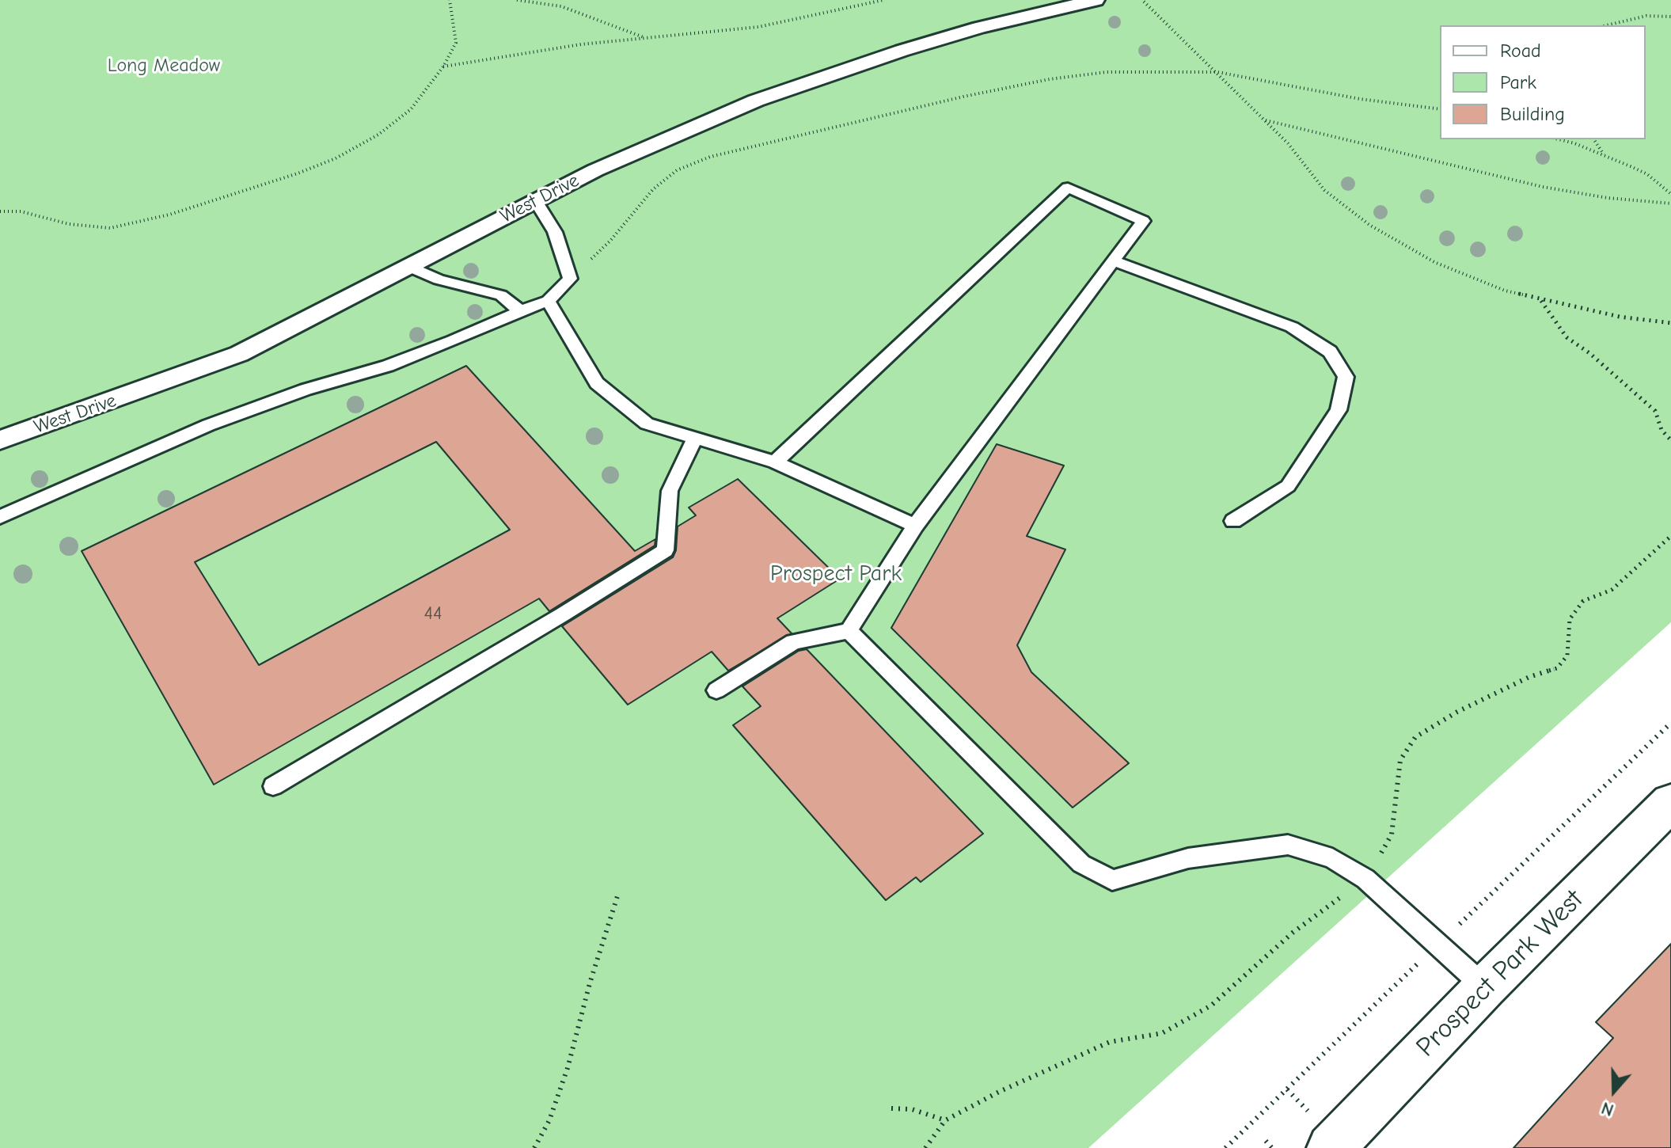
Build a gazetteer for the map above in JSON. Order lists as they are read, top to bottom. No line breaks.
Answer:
{"streets":{"street":["West Drive","Prospect Park West"]},"parks":["Long Meadow","Prospect Park"],"house_numbers":["44"],"legend":["Road","Park","Building"],"north":"bottom"}
